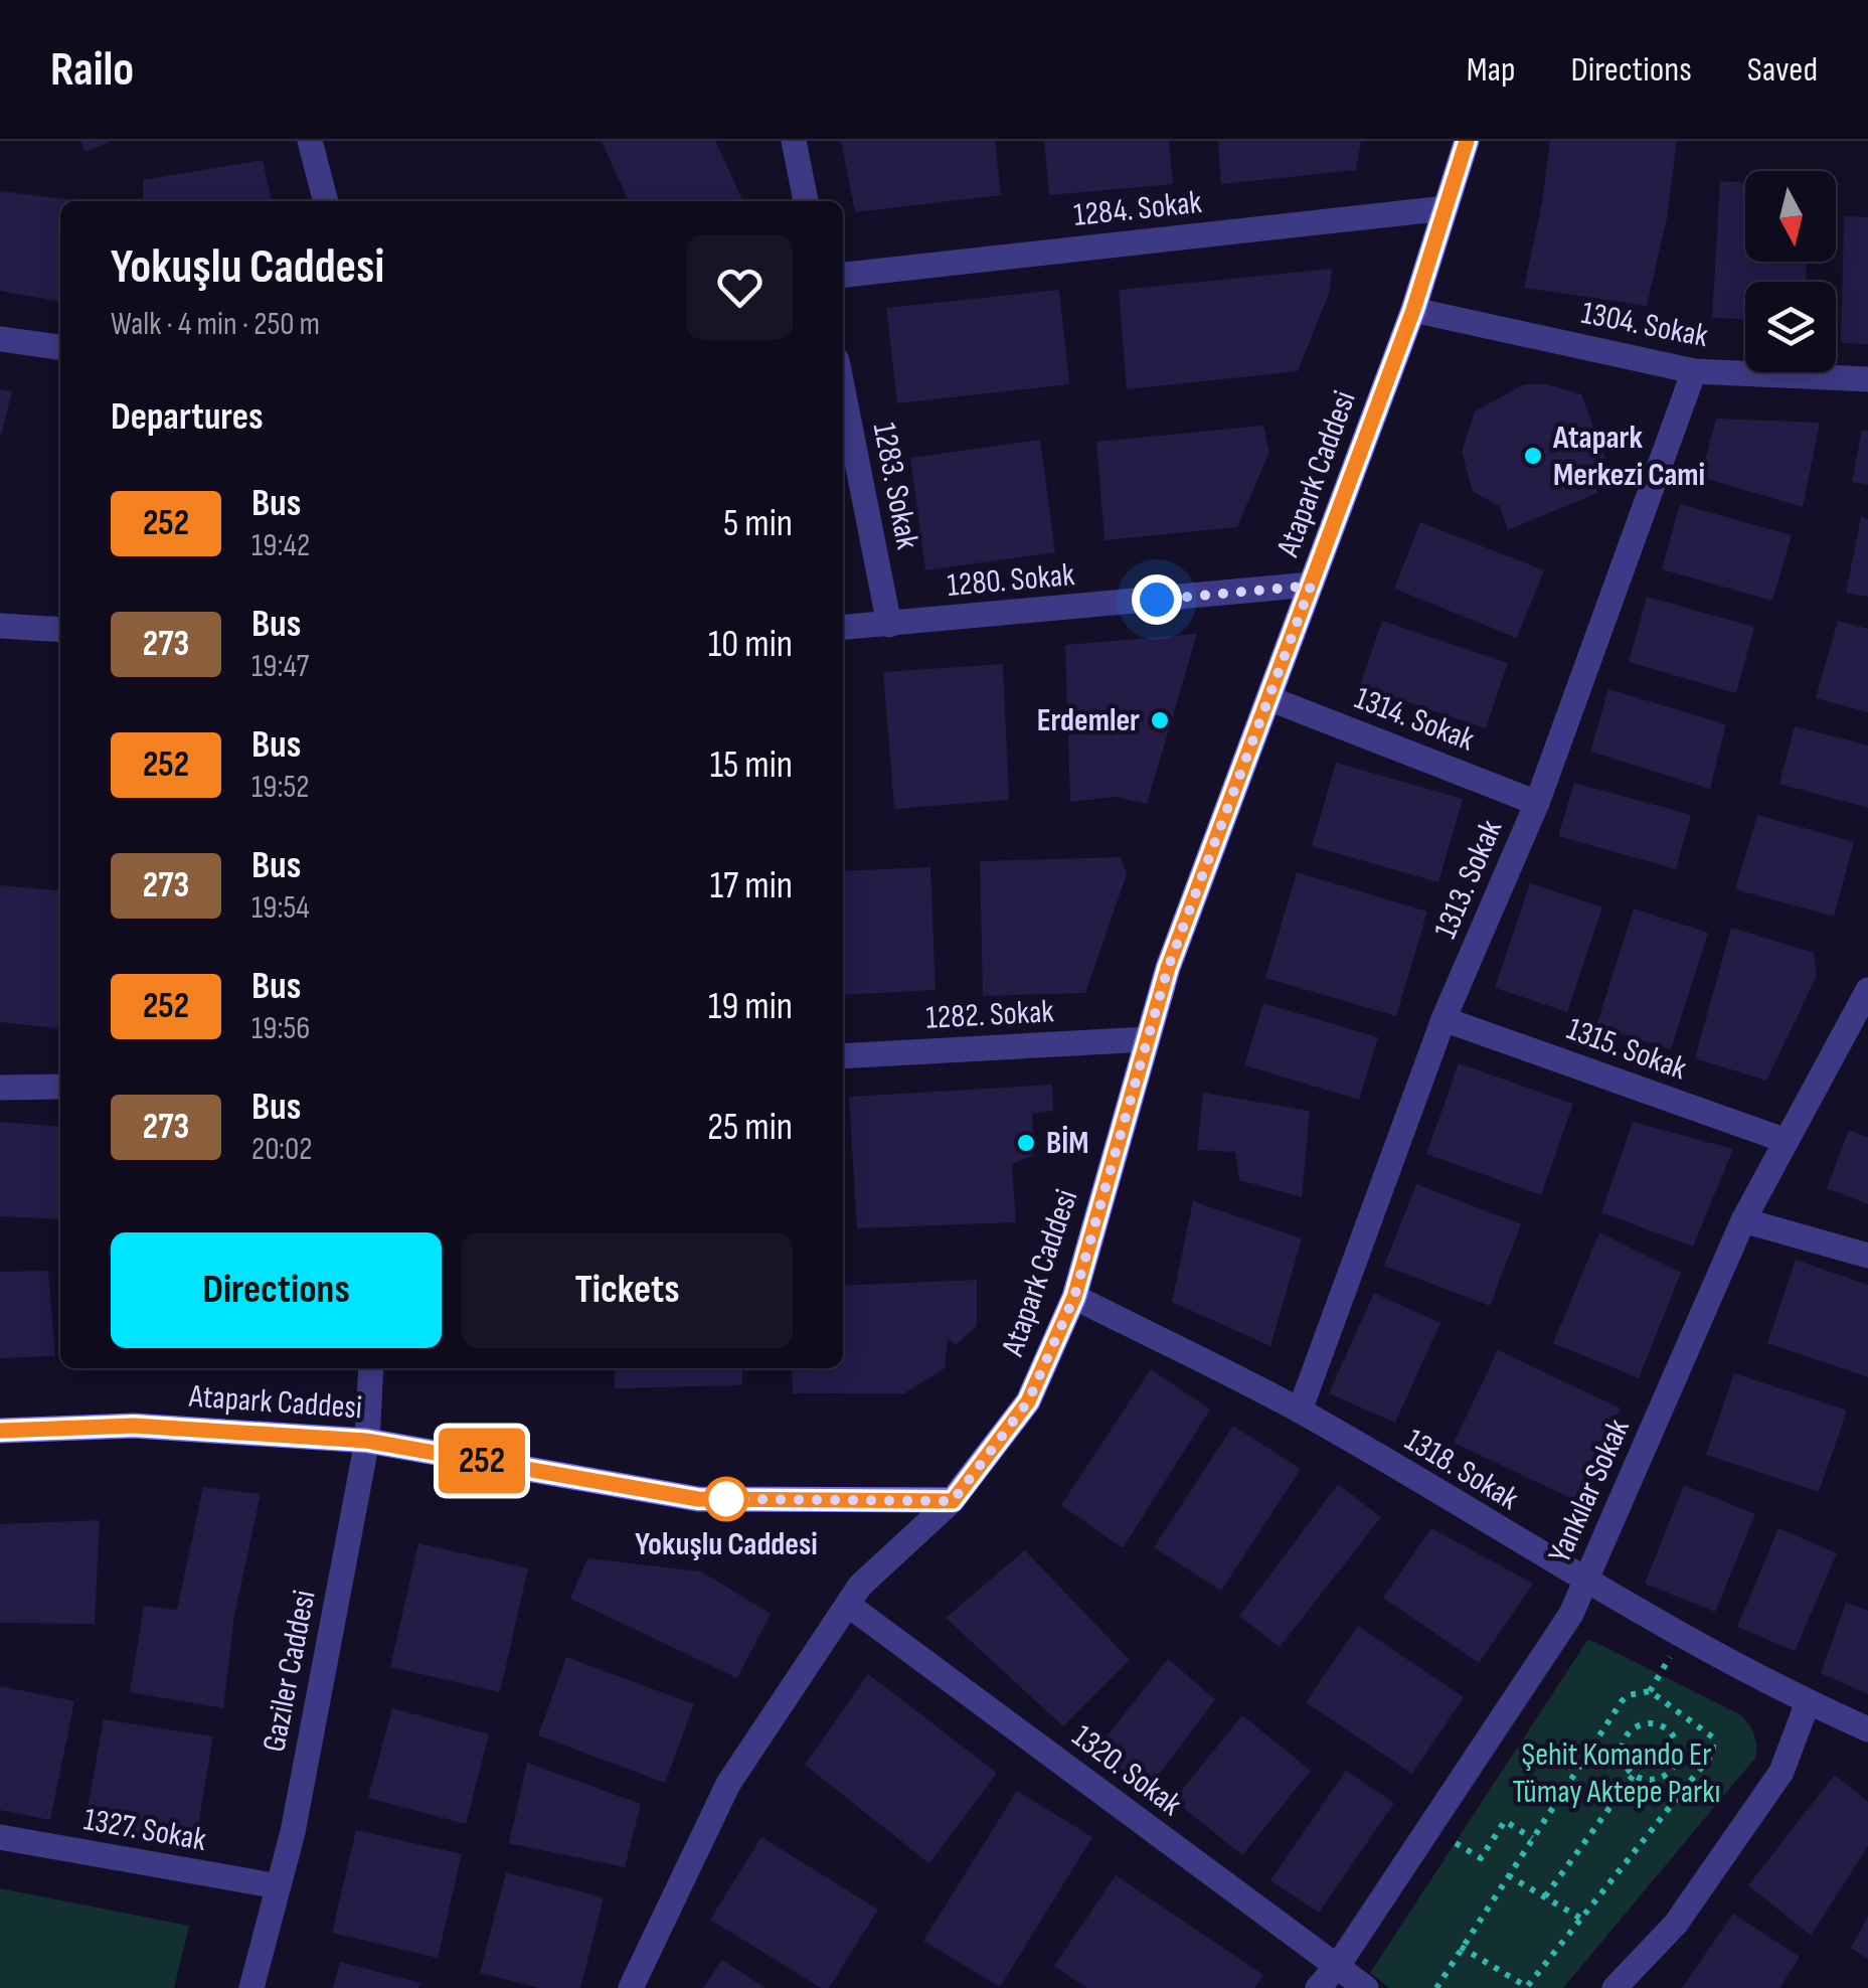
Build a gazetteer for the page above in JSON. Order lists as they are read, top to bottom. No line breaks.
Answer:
{"streets":{"street":["1284. Sokak","1304. Sokak","Atapark Caddesi","1283. Sokak","1280. Sokak","1314. Sokak","1313. Sokak","1282. Sokak","1315. Sokak","1318. Sokak","Yankılar Sokak","Gaziler Caddesi","1320. Sokak","1327. Sokak"]},"crossings":[["1284. Sokak","Atapark Caddesi"],["1304. Sokak","Atapark Caddesi"],["1304. Sokak","1313. Sokak"],["Atapark Caddesi","1280. Sokak"],["Atapark Caddesi","1314. Sokak"],["Atapark Caddesi","1282. Sokak"],["Atapark Caddesi","1318. Sokak"],["Atapark Caddesi","Gaziler Caddesi"],["1283. Sokak","1280. Sokak"],["1314. Sokak","1313. Sokak"],["1313. Sokak","1315. Sokak"],["1313. Sokak","1318. Sokak"],["1315. Sokak","Yankılar Sokak"],["1318. Sokak","Yankılar Sokak"],["Yankılar Sokak","1320. Sokak"],["Gaziler Caddesi","1327. Sokak"]],"parks":["Şehit Komando Er Tümay Aktepe Parkı"],"places":["Atapark Merkezi Cami","Erdemler","BİM","Yokuşlu Caddesi"],"lines":["bus line 252"],"north":"bottom","page":{"header":"Railo","nav":["Map","Directions","Saved"],"on_map":"252","heading":[["Yokuşlu Caddesi","Walk · 4 min · 250 m"],"Departures"],"list":[{"mark":"252","name":"Bus","note":"19:42","value":"5 min"},{"mark":"273","name":"Bus","note":"19:47","value":"10 min"},{"mark":"252","name":"Bus","note":"19:52","value":"15 min"},{"mark":"273","name":"Bus","note":"19:54","value":"17 min"},{"mark":"252","name":"Bus","note":"19:56","value":"19 min"},{"mark":"273","name":"Bus","note":"20:02","value":"25 min"}],"buttons":["Directions","Tickets"]}}
